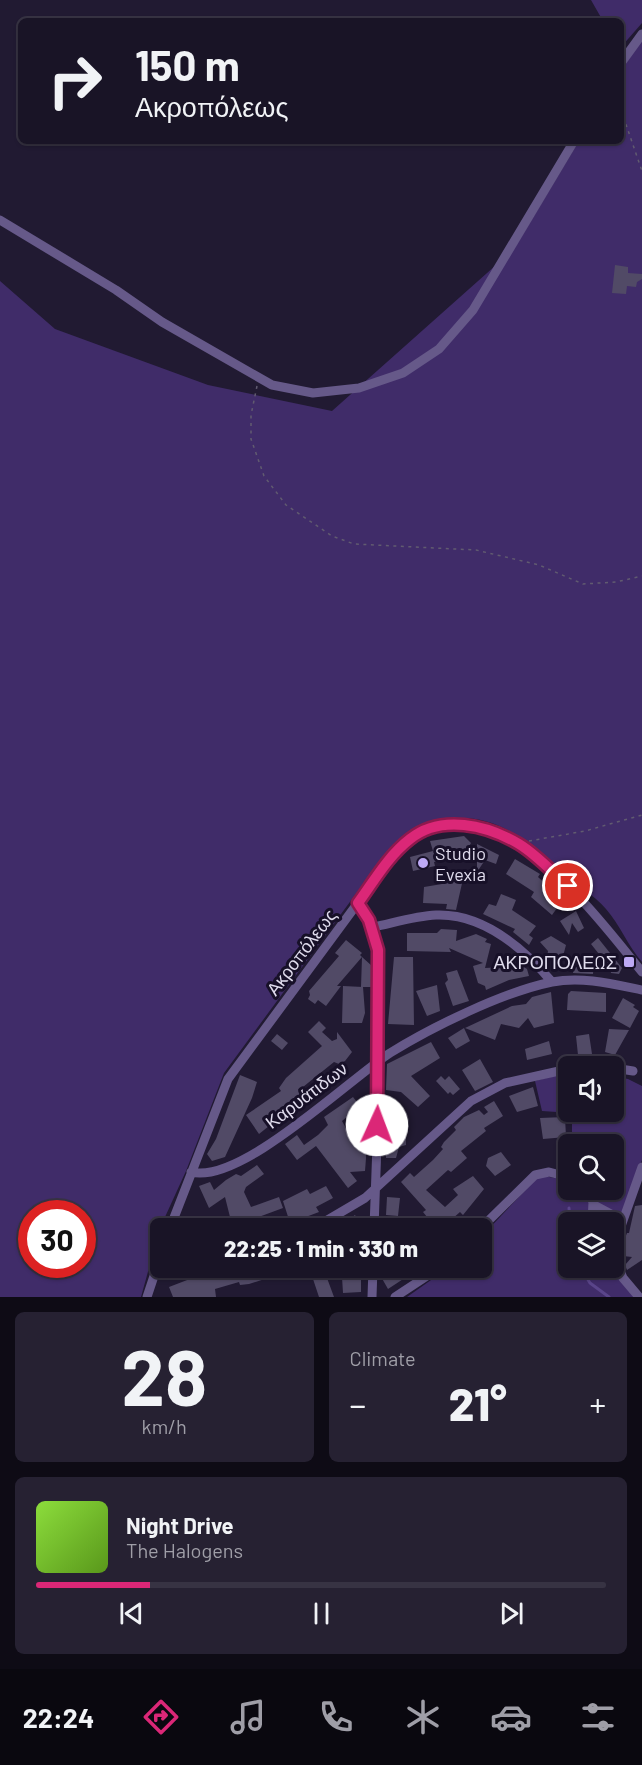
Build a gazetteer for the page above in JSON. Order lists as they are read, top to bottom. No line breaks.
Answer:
{"streets":{"street":["Ακροπόλεως","Καρυάτιδων"]},"crossings":[["Ακροπόλεως","Καρυάτιδων"]],"places":{"other":["Studio Evexia"],"transit":["ΑΚΡΟΠΟΛΕΩΣ"]},"page":{"turn":["150 m","Ακροπόλεως"],"limit":"30","trip":"22:25 · 1 min · 330 m","tile":[["28","km/h"],"Climate"],"heat":["−","21°","+"],"song":["Night Drive","The Halogens"],"tabs":"22:24"}}
